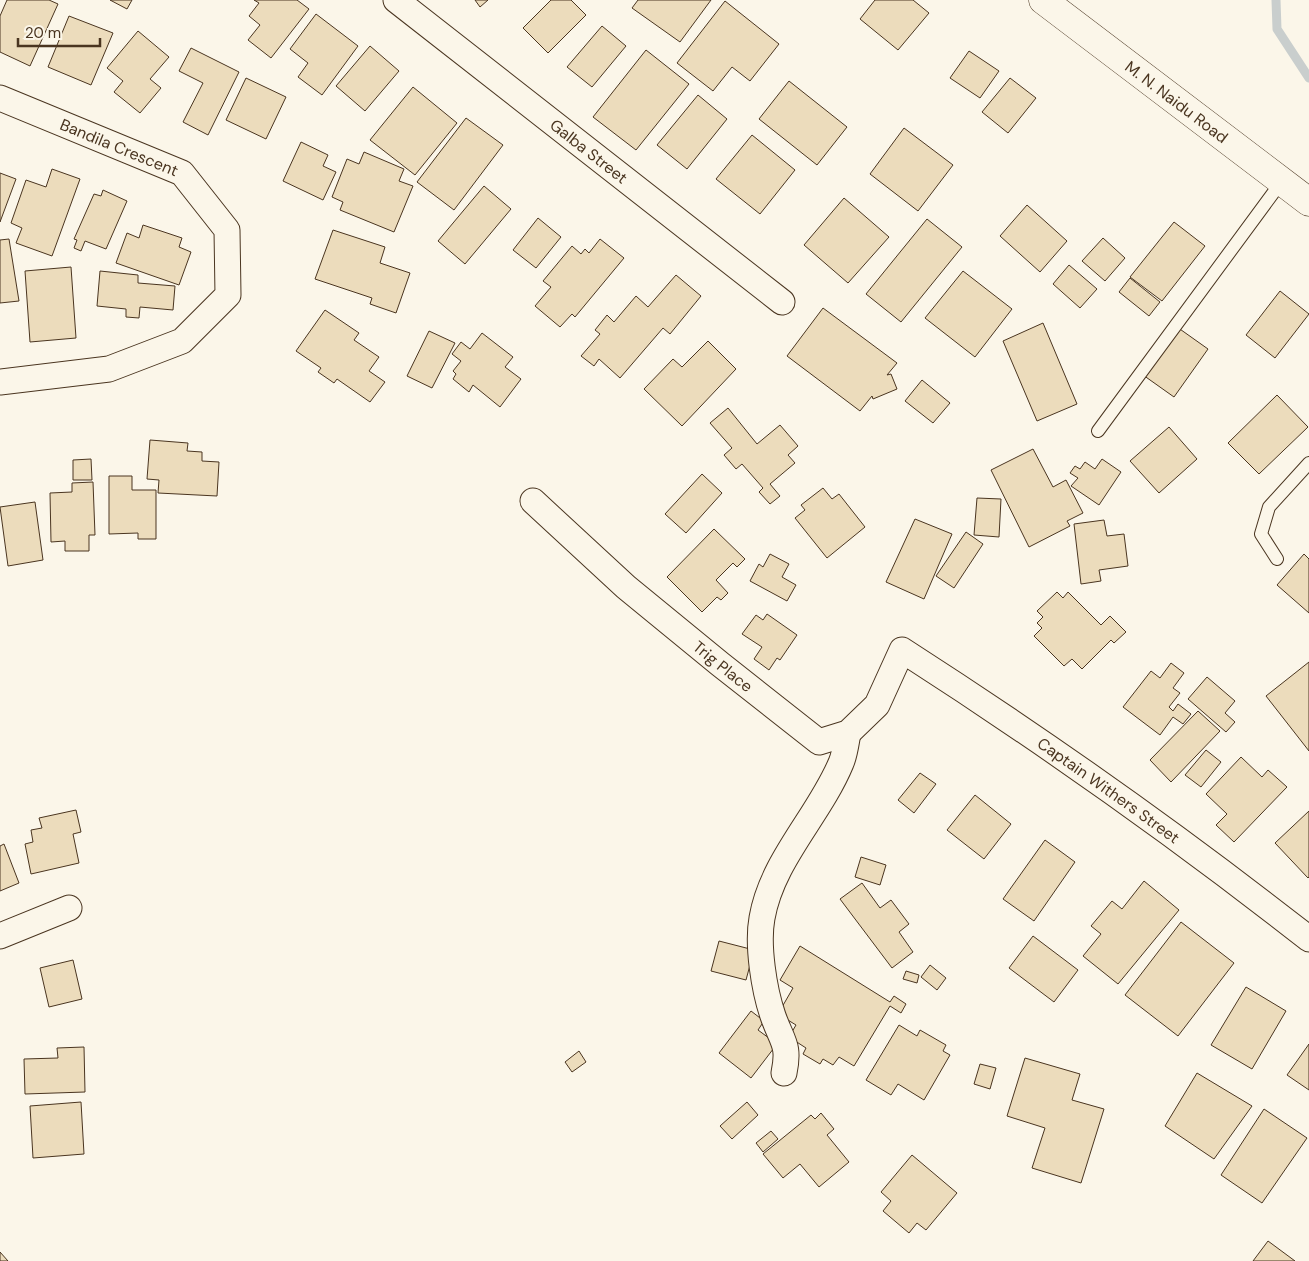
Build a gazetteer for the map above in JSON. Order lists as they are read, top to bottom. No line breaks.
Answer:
{"streets":{"main road":["M. N. Naidu Road"],"street":["Bandila Crescent","Galba Street","Trig Place","Captain Withers Street"]},"crossings":[["Trig Place","Captain Withers Street"]],"scale_bar":"20 m"}
